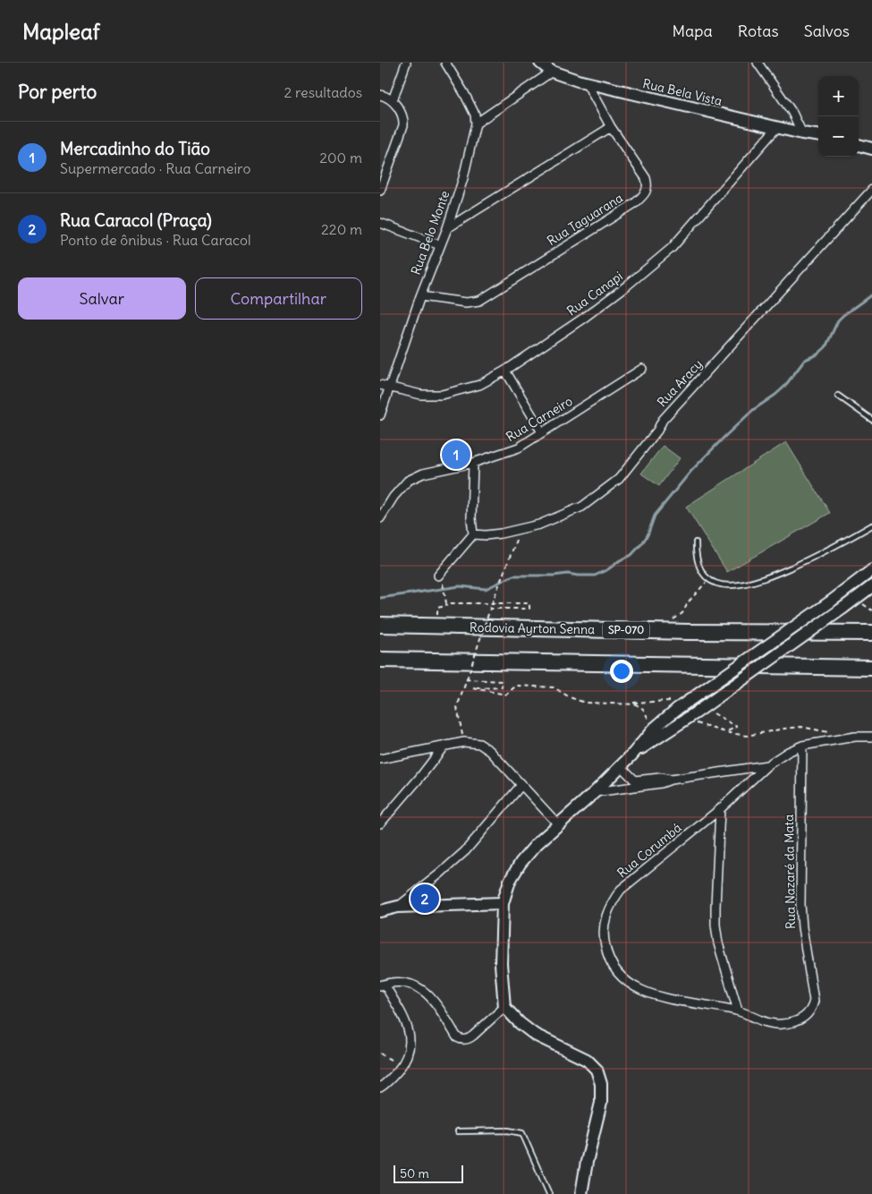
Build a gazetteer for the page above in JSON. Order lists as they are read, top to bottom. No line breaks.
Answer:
{"streets":{"highway":["Rodovia Ayrton Senna","SP-070"],"main road":["Rua Bela Vista"],"street":["Rua Taguarana","Rua Belo Monte","Rua Canapi","Rua Aracy","Rua Carneiro","Rua Corumbá","Rua Nazaré da Mata"]},"crossings":[["Rua Bela Vista","Rua Taguarana"],["Rua Bela Vista","Rua Canapi"],["Rua Taguarana","Rua Belo Monte"],["Rua Belo Monte","Rua Canapi"],["Rua Corumbá","Rua Nazaré da Mata"]],"scale_bar":"50 m","page":{"header":"Mapleaf","nav":["Mapa","Rotas","Salvos"],"heading":["Por perto","2 resultados"],"map_buttons":["+","−"],"list":[{"mark":"1","name":"Mercadinho do Tião","note":"Supermercado · Rua Carneiro","value":"200 m"},{"mark":"2","name":"Rua Caracol (Praça)","note":"Ponto de ônibus · Rua Caracol","value":"220 m"}],"buttons":["Salvar","Compartilhar"],"pins":["1","2"],"scale":"50 m"}}
